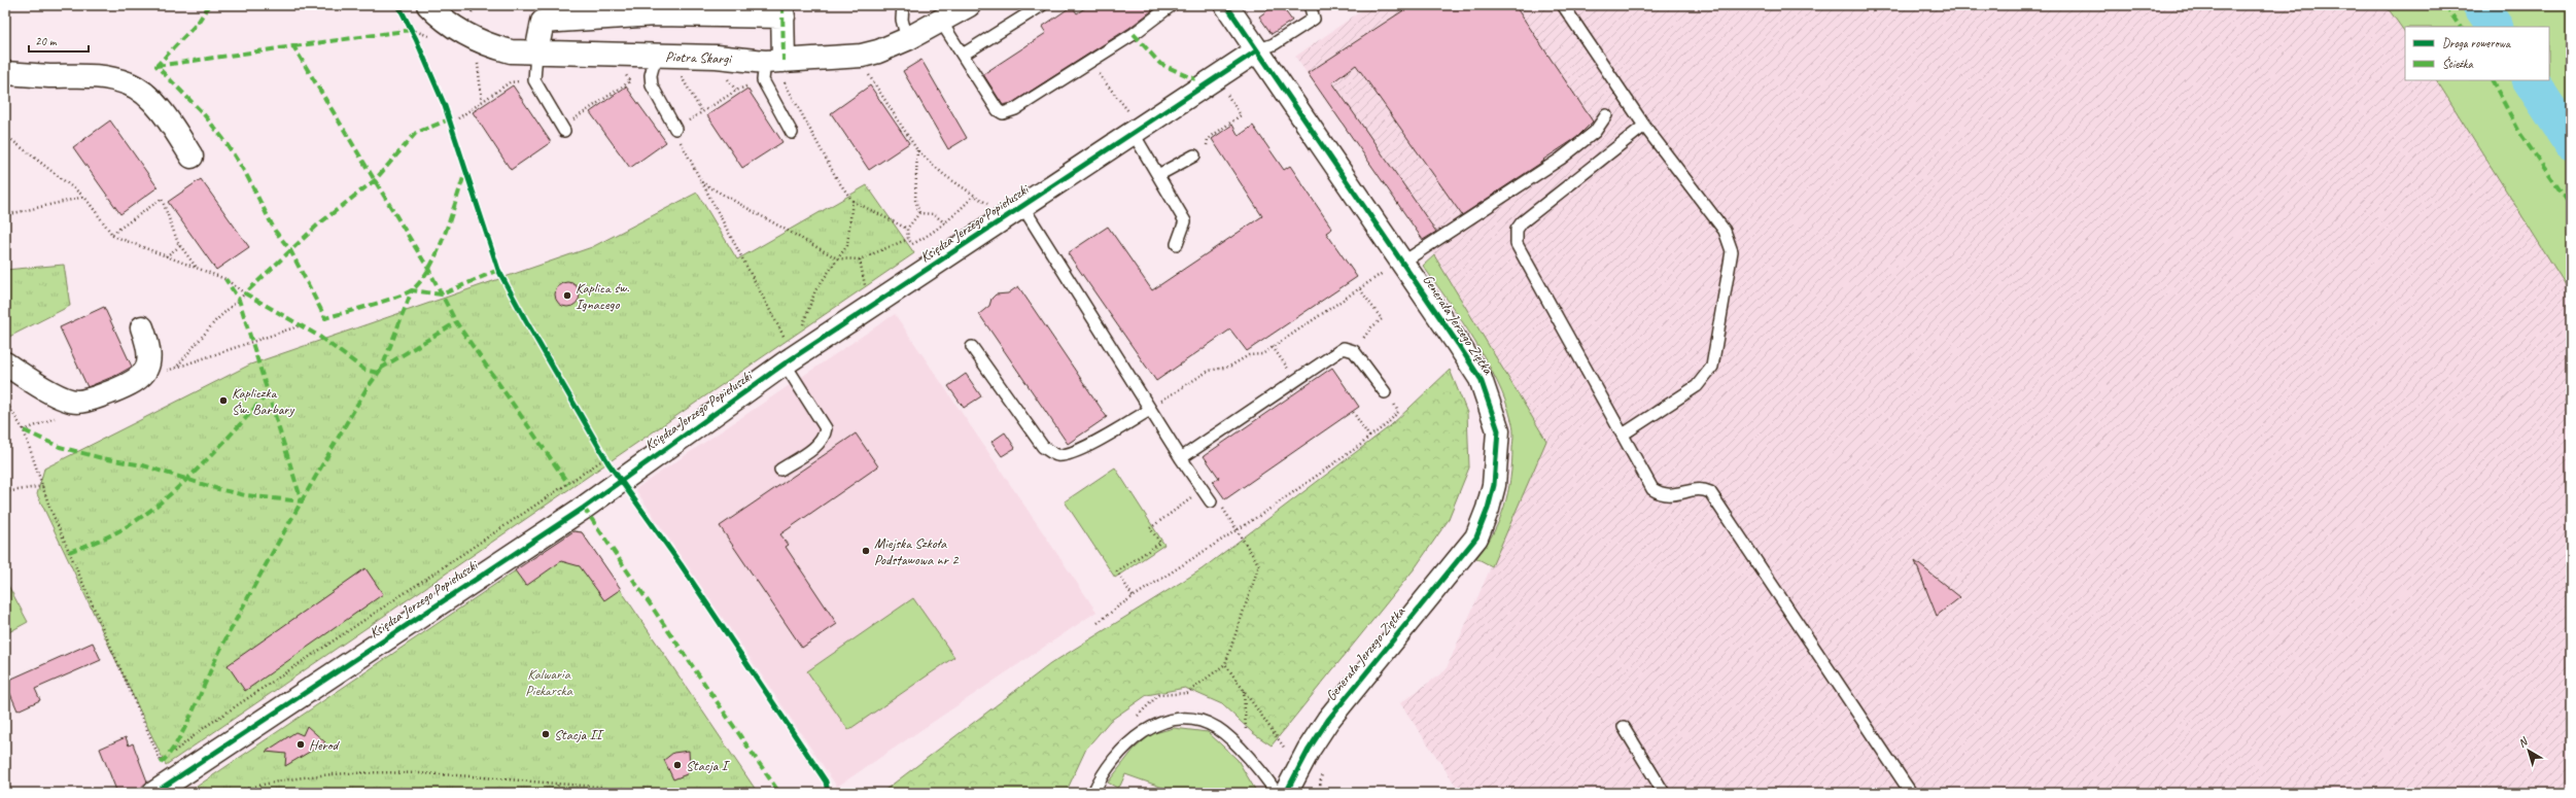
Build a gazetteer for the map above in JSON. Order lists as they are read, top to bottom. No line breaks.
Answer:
{"streets":{"street":["Piotra Skargi","Księdza Jerzego Popiełuszki","Generała Jerzego Ziętka"]},"crossings":[["Księdza Jerzego Popiełuszki","Generała Jerzego Ziętka"]],"parks":["Kalwaria Piekarska"],"places":["Kaplica św. Ignacego","Kapliczka Św. Barbary","Miejska Szkoła Podstawowa nr 2","Stacja II","Herod","Stacja I"],"legend":["Droga rowerowa","Ścieżka"],"scale_bar":"20 m","north":"top left"}
